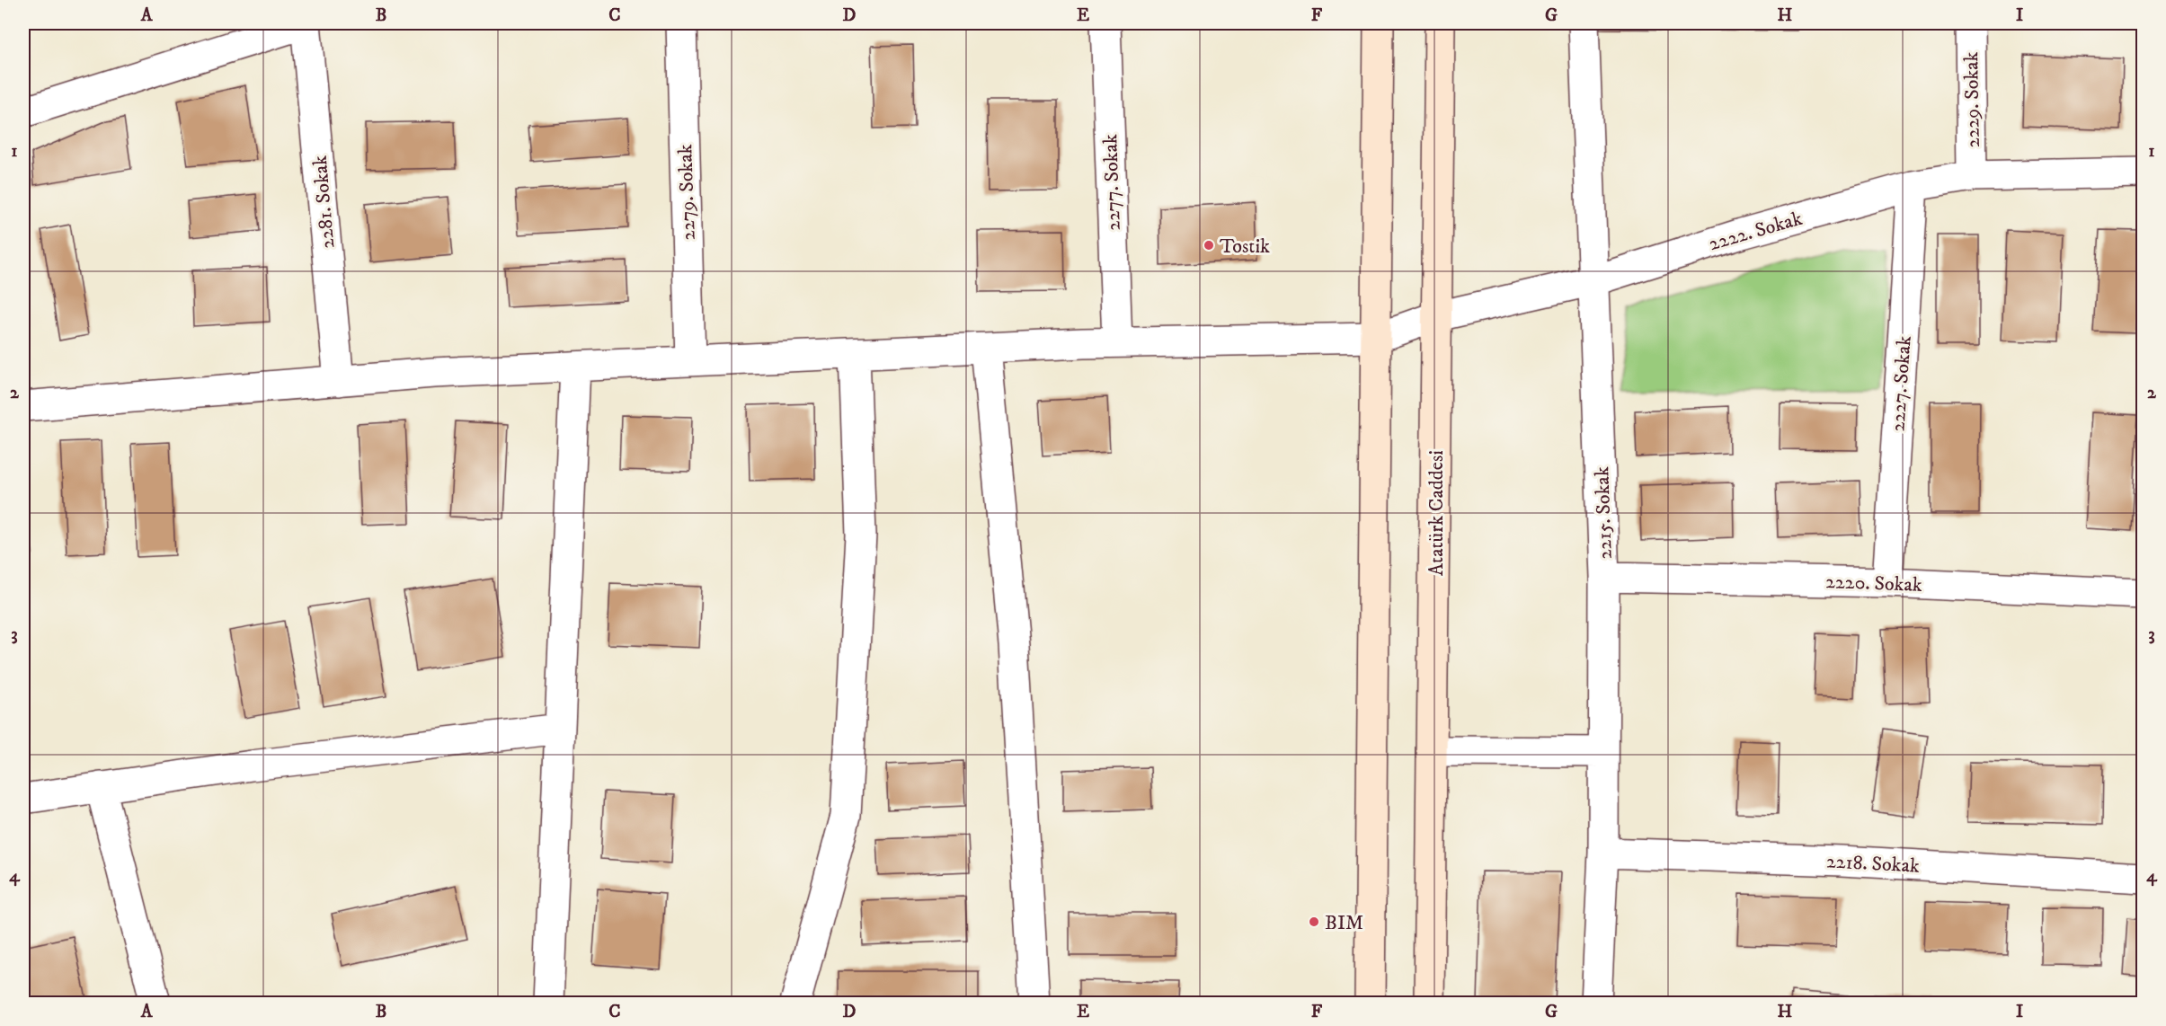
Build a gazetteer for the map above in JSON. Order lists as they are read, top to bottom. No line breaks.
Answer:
{"streets":{"main road":["Atatürk Caddesi"],"street":["2229. Sokak","2277. Sokak","2279. Sokak","2281. Sokak","2222. Sokak","2227. Sokak","2215. Sokak","2220. Sokak","2218. Sokak"]},"crossings":[["2229. Sokak","2222. Sokak"],["2277. Sokak","2222. Sokak"],["2279. Sokak","2222. Sokak"],["2281. Sokak","2222. Sokak"],["2222. Sokak","2227. Sokak"],["2222. Sokak","Atatürk Caddesi"],["2222. Sokak","2215. Sokak"],["2227. Sokak","2220. Sokak"],["2215. Sokak","2220. Sokak"],["2215. Sokak","2218. Sokak"]],"places":["Tostik","BIM"],"grid":{"columns":["A","B","C","D","E","F","G","H","I"],"rows":["1","2","3","4"]}}
